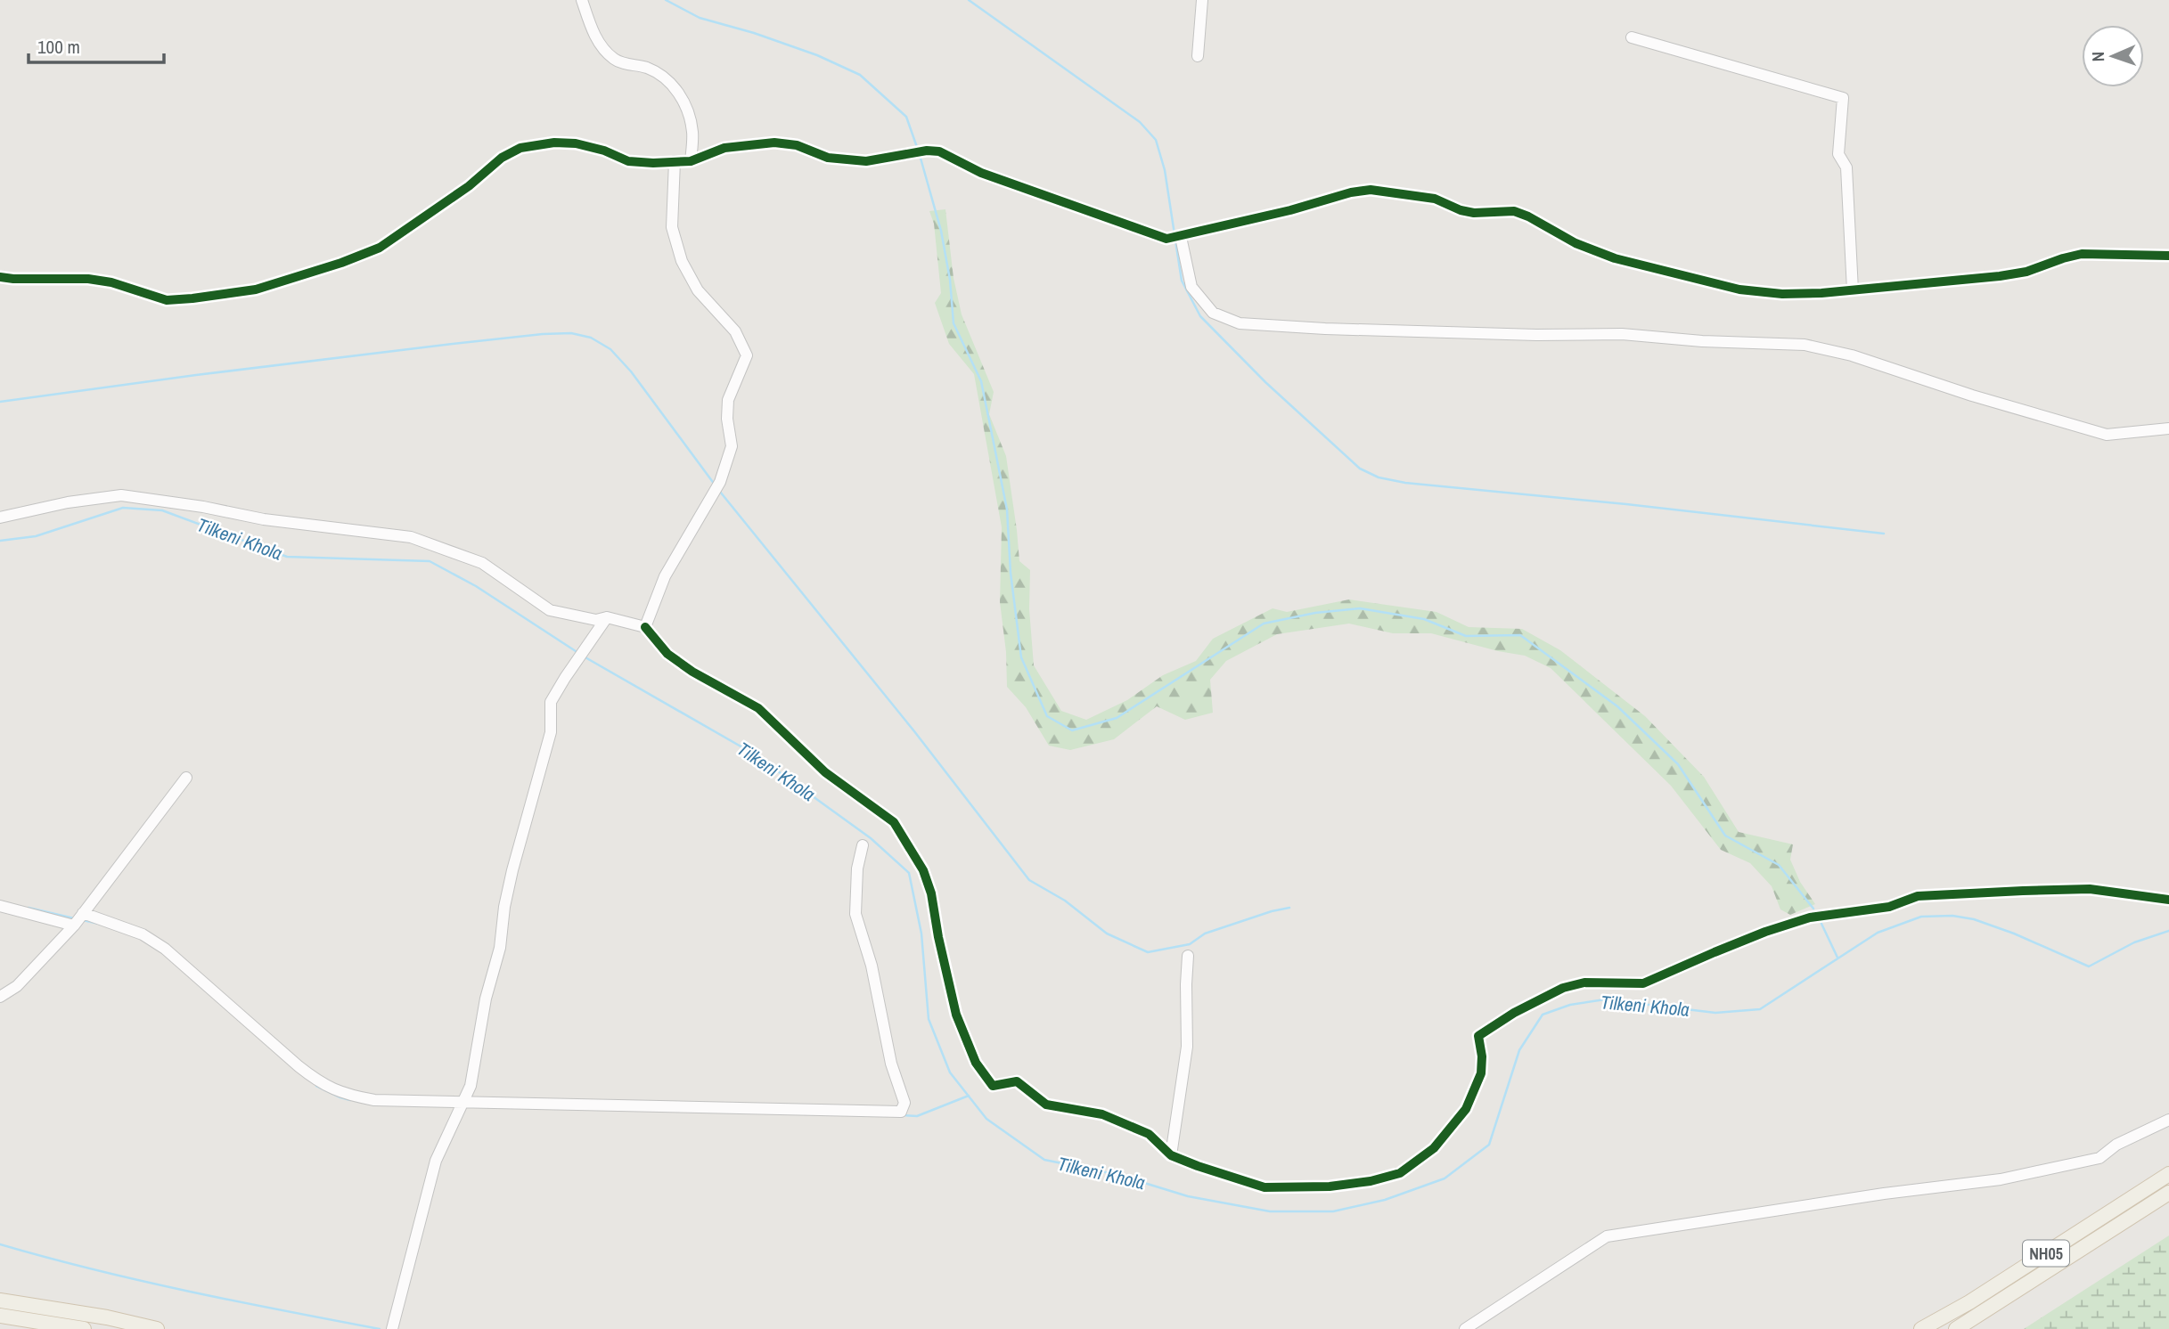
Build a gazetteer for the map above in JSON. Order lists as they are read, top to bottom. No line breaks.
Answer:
{"streets":{"main road":["NH05"]},"water":["Tilkeni Khola"],"scale_bar":"100 m","north":"left"}
